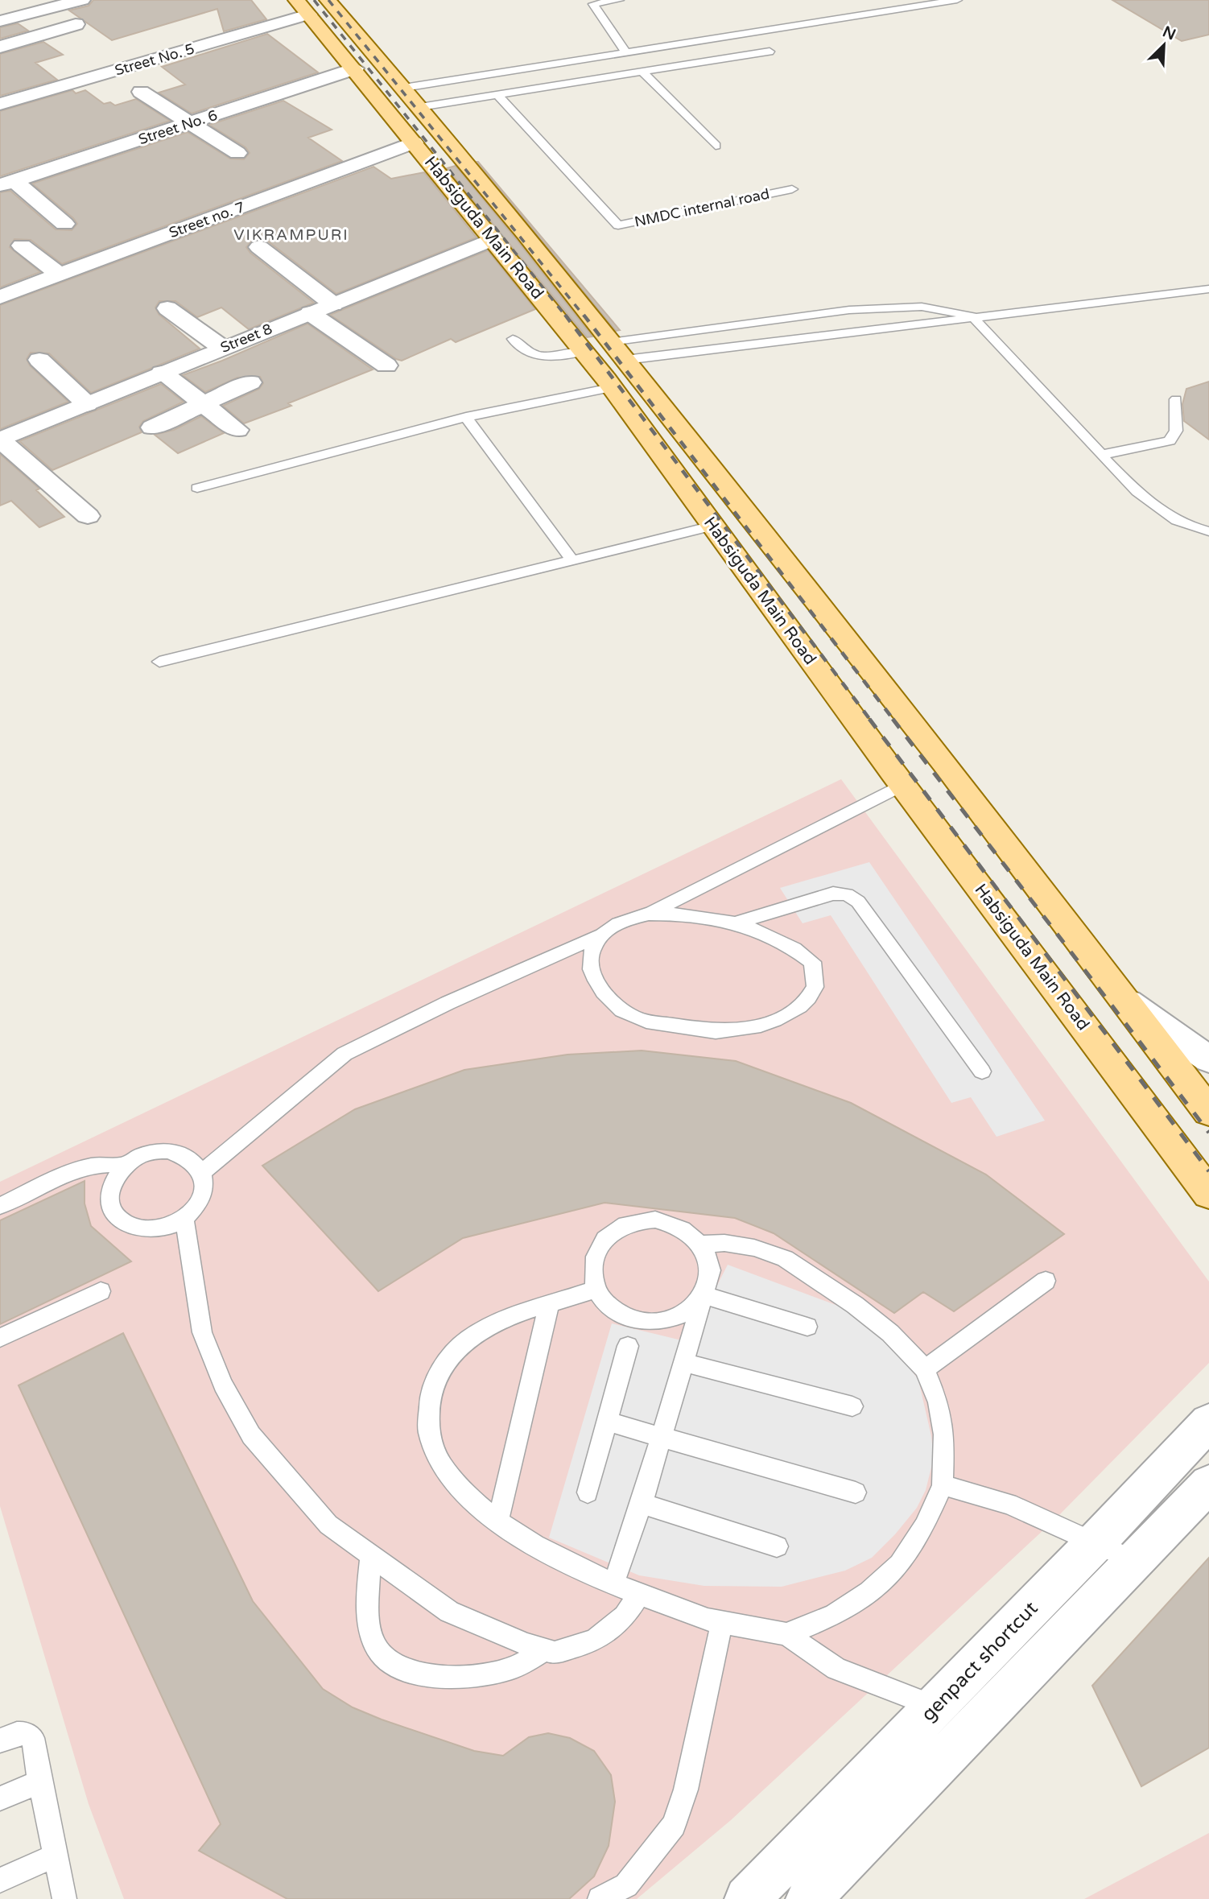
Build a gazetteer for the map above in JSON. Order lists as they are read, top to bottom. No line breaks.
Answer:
{"streets":{"main road":["Habsiguda Main Road"],"street":["Street No. 5","Street No. 6","Street no. 7","Street 8","genpact shortcut"],"lane":["NMDC internal road"]},"crossings":[["Street No. 5","Habsiguda Main Road"],["Street No. 6","Habsiguda Main Road"],["Street no. 7","Habsiguda Main Road"],["Habsiguda Main Road","Street 8"]],"districts":["VIKRAMPURI"],"north":"top right"}
